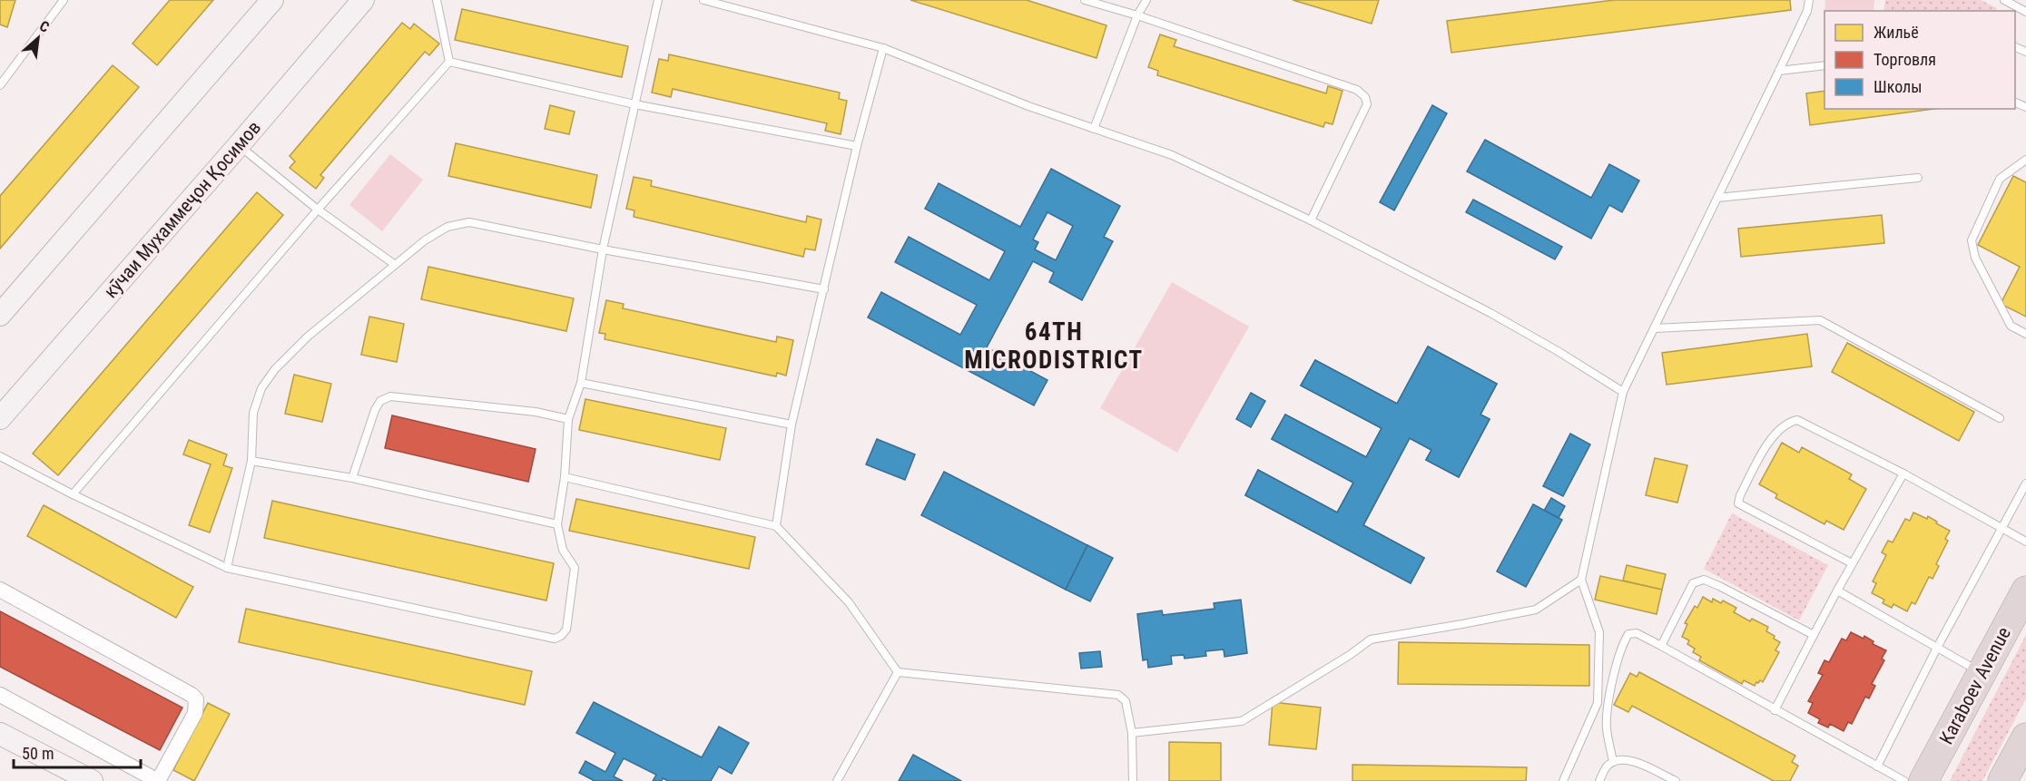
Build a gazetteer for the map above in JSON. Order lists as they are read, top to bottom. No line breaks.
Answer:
{"streets":{"highway":["Karaboev Avenue"],"street":["кӯчаи Мухаммеҷон Қосимов"]},"districts":["64TH MICRODISTRICT"],"legend":["Жильё","Торговля","Школы"],"scale_bar":"50 m","north":"top right"}
